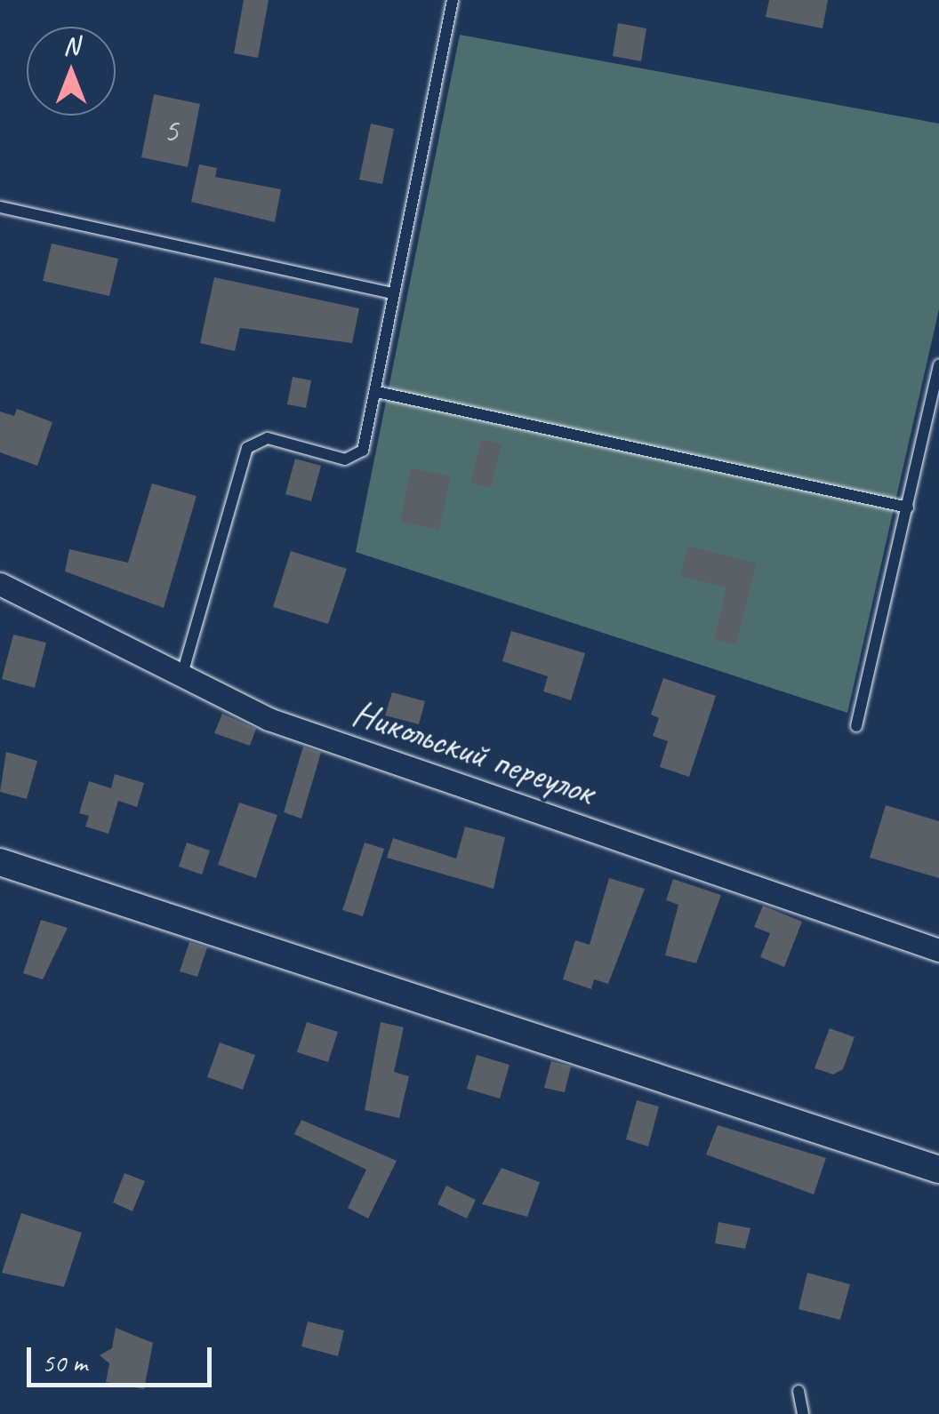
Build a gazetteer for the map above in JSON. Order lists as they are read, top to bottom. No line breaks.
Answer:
{"streets":{"street":["Никольский переулок"]},"house_numbers":["5"],"scale_bar":"50 m","north":"top"}
